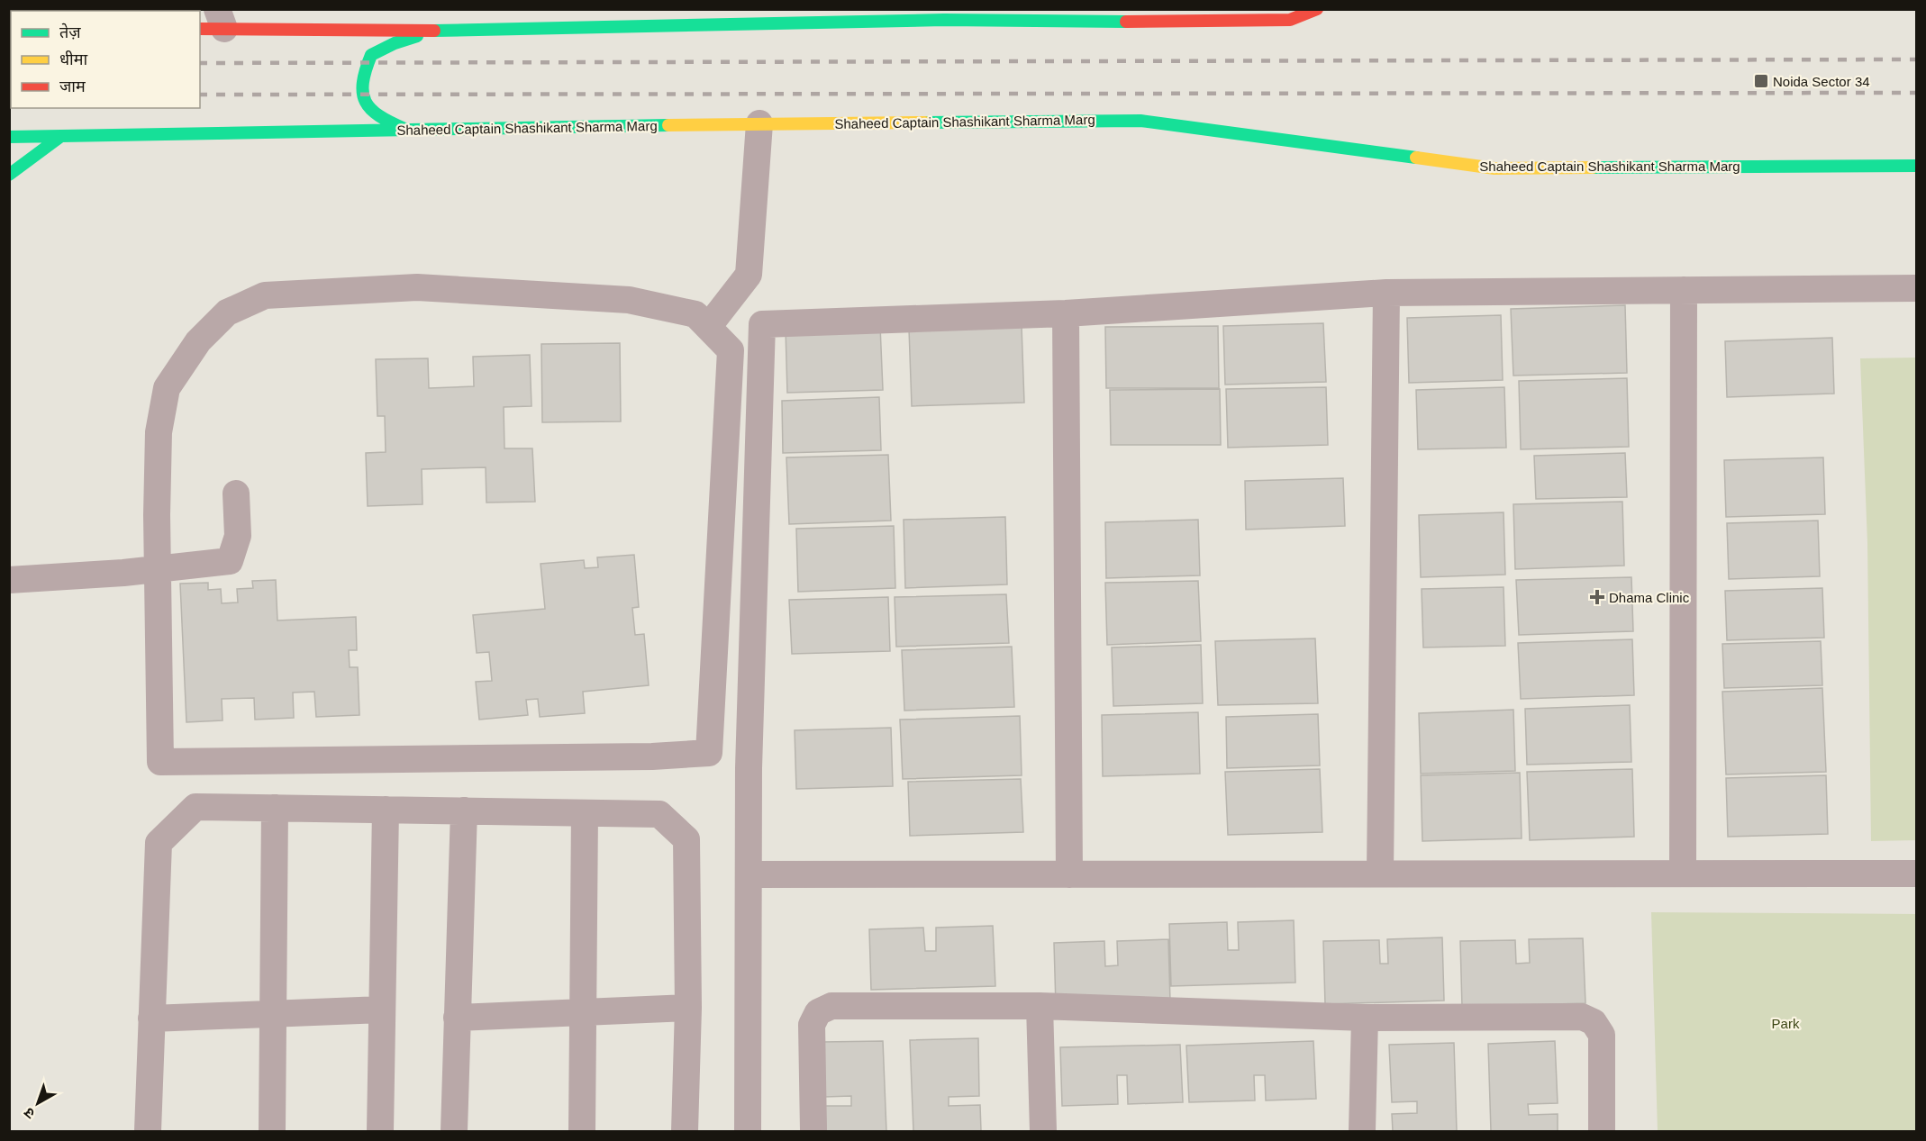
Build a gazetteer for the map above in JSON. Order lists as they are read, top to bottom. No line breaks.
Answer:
{"streets":{"main road":["Shaheed Captain Shashikant Sharma Marg"]},"parks":["Park"],"places":{"transit":["Noida Sector 34"],"health":["Dhama Clinic"]},"legend":["तेज़","धीमा","जाम"],"north":"bottom left"}
